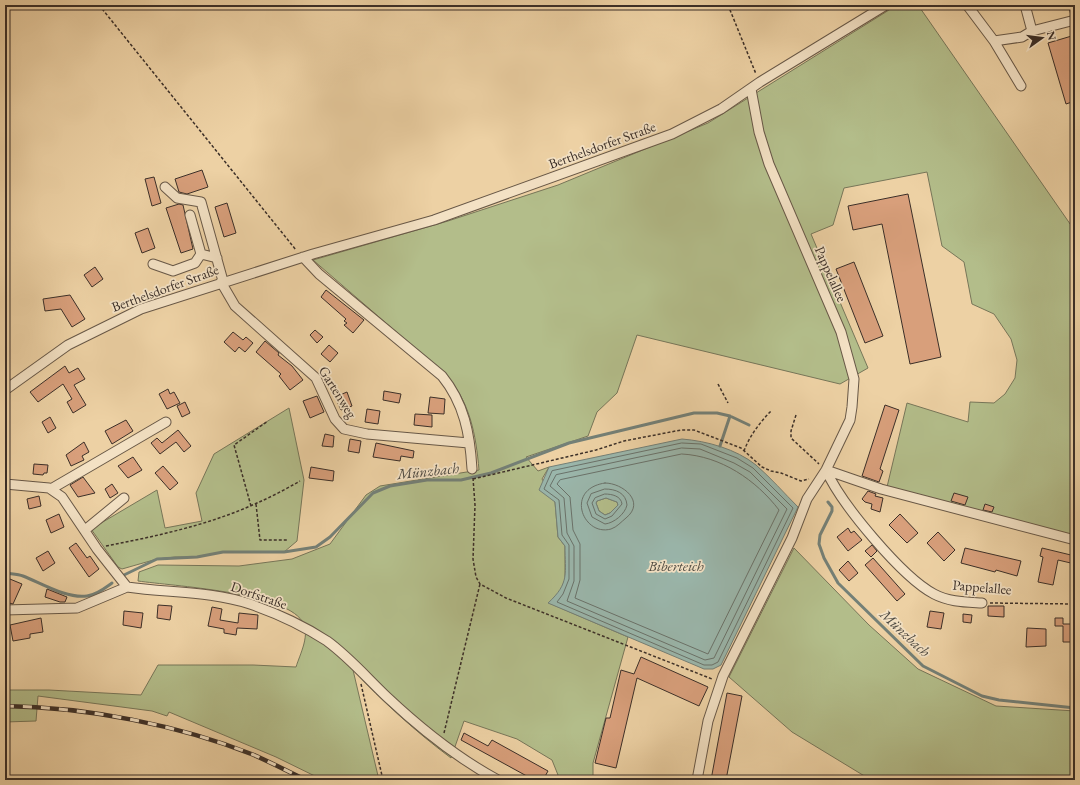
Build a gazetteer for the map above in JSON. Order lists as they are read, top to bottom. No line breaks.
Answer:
{"streets":{"street":["Berthelsdorfer Straße","Pappelallee","Gartenweg","Dorfstraße"]},"crossings":[["Berthelsdorfer Straße","Pappelallee"],["Berthelsdorfer Straße","Gartenweg"]],"water":["Münzbach","Biberteich"],"north":"right"}
